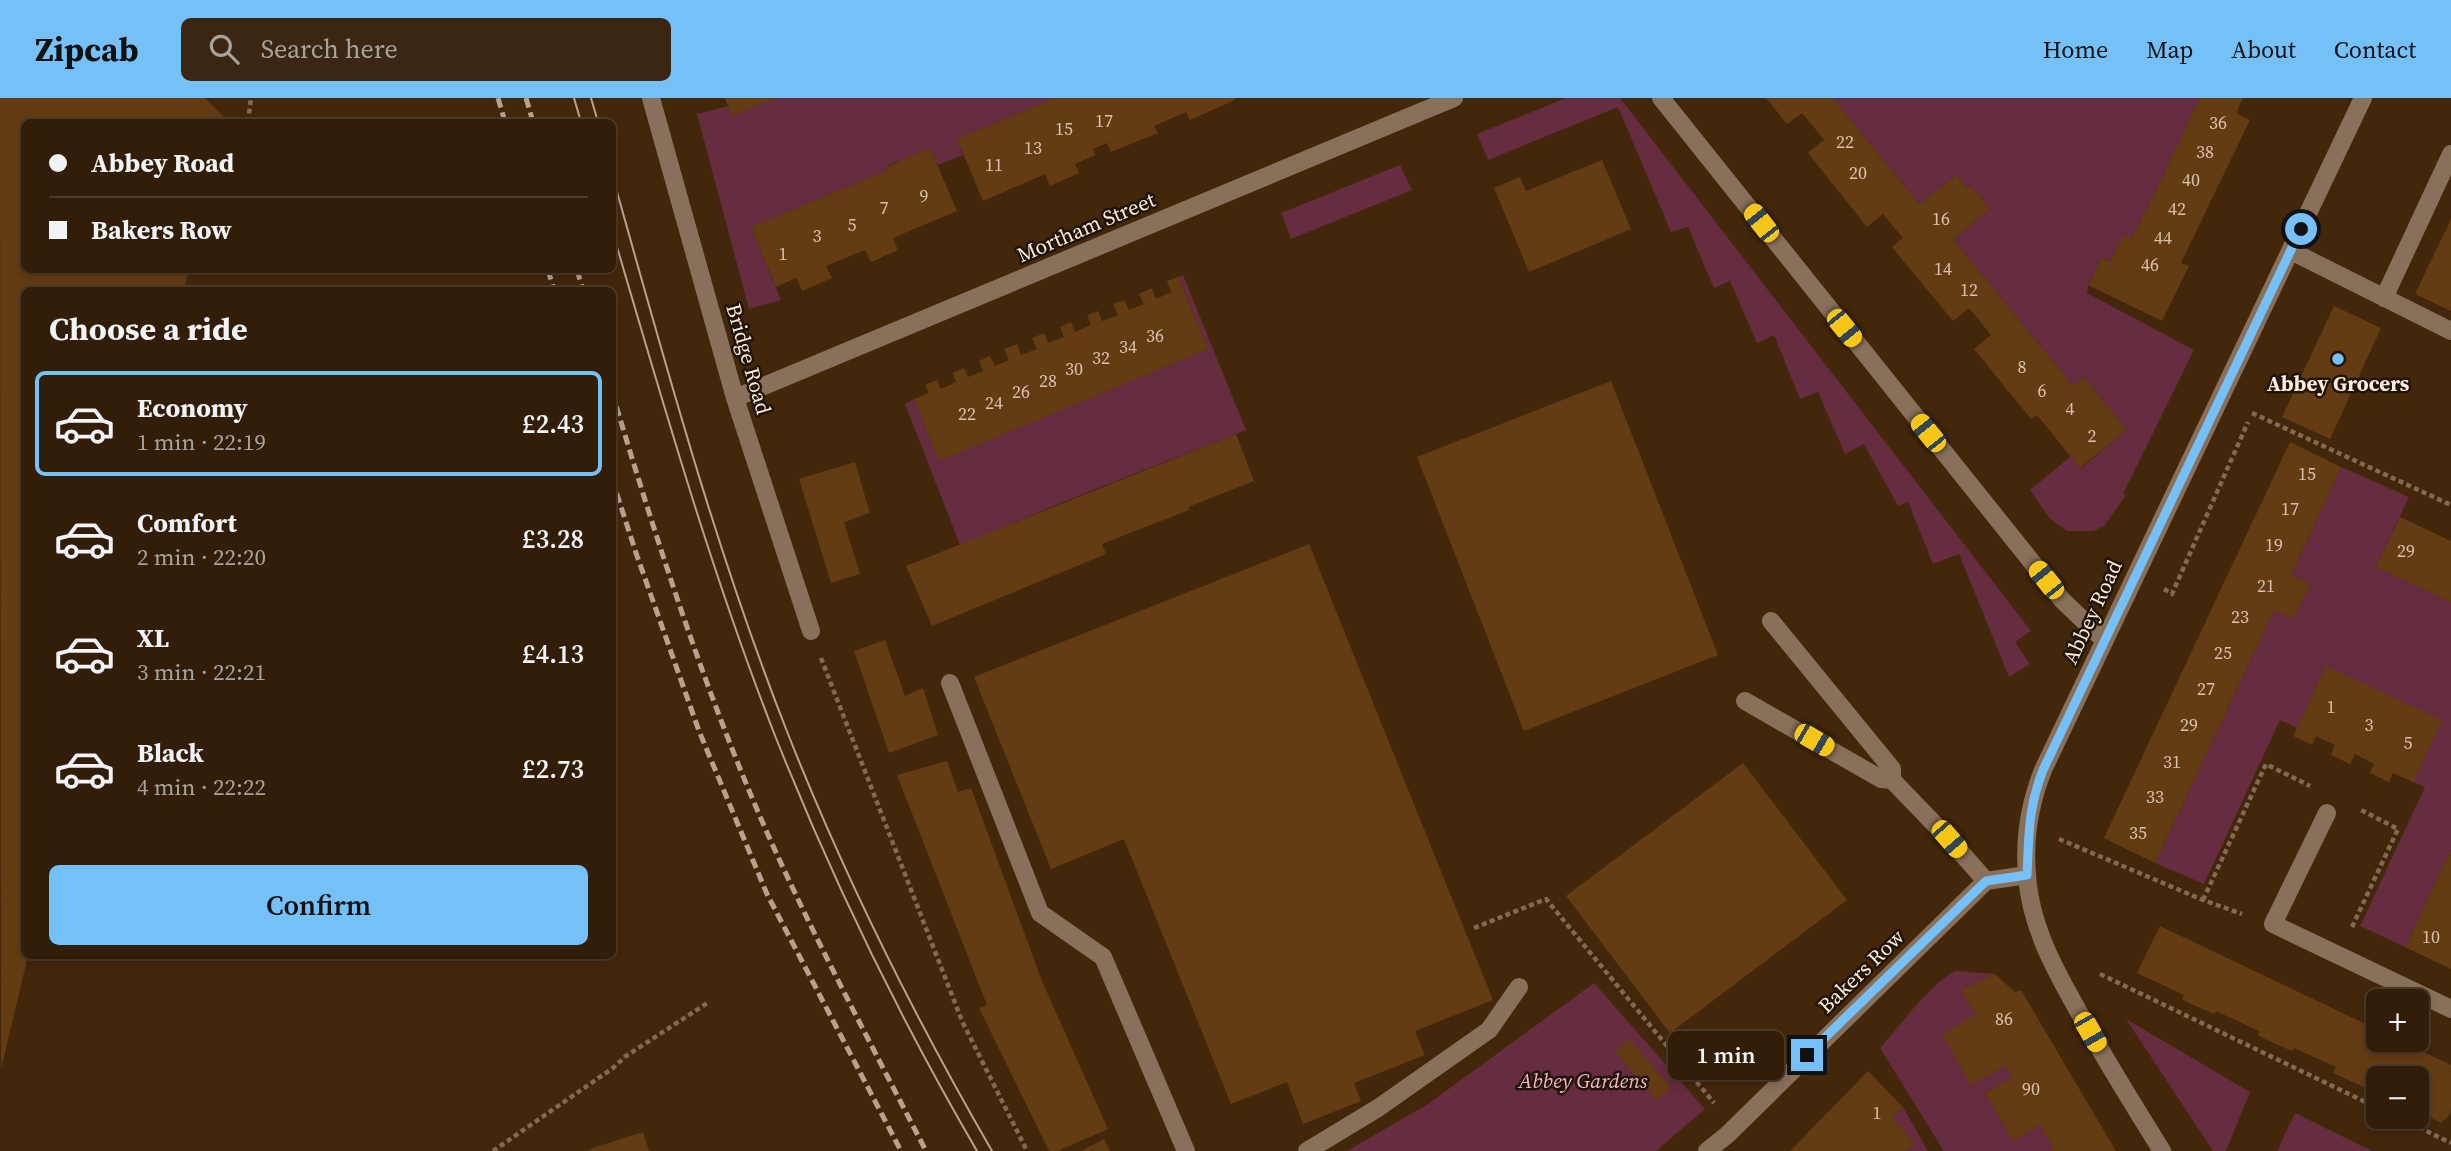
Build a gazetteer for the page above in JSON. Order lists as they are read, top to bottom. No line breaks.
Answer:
{"streets":{"street":["Mortham Street","Bridge Road","Abbey Road","Bakers Row"]},"crossings":[["Mortham Street","Bridge Road"]],"parks":["Abbey Gardens"],"places":["Abbey Grocers"],"house_numbers":["17","36","15","22","13","38","11","20","40","9","7","42","16","5","3","44","1","46","14","12","36","34","32","8","30","28","6","26","24","4","22","2","15","17","19","29","21","23","25","27","1","29","3","5","31","33","35","10","86","90","1"],"page":{"header":"Zipcab","search":"Search here","nav":["Home","Map","About","Contact"],"banner":["Abbey Road","Bakers Row"],"heading":"Choose a ride","list":[{"name":"Economy","note":"1 min · 22:19","value":"£2.43"},{"name":"Comfort","note":"2 min · 22:20","value":"£3.28"},{"name":"XL","note":"3 min · 22:21","value":"£4.13"},{"name":"Black","note":"4 min · 22:22","value":"£2.73"}],"buttons":"Confirm","map_buttons":["+","−"],"bubble":"1 min"}}
